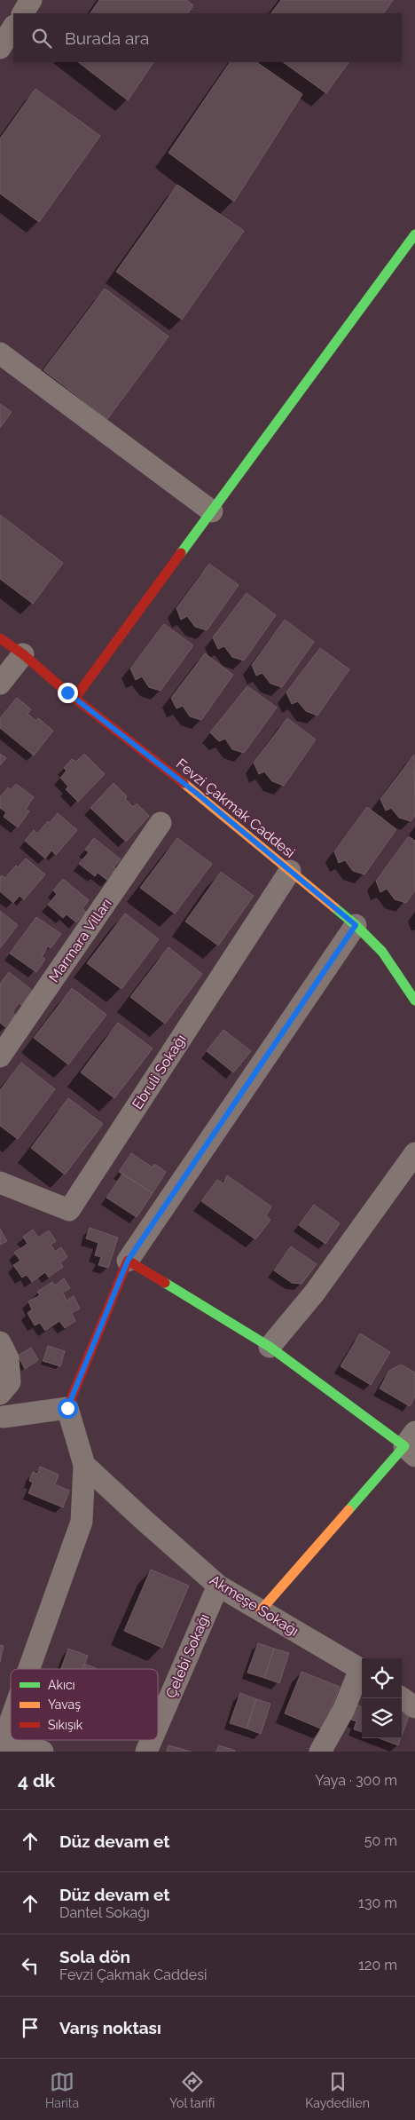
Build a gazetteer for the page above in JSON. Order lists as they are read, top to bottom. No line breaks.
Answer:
{"streets":{"street":["Fevzi Çakmak Caddesi","Marmara Vilları","Ebruli Sokağı","Akmeşe Sokağı","Çelebi Sokağı"]},"crossings":[["Fevzi Çakmak Caddesi","Ebruli Sokağı"],["Akmeşe Sokağı","Çelebi Sokağı"]],"legend":["Akıcı","Yavaş","Sıkışık"],"page":{"search":"Burada ara","heading":["4 dk","Yaya · 300 m"],"list":[["Düz devam et","50 m"],["Düz devam et","Dantel Sokağı","130 m"],["Sola dön","Fevzi Çakmak Caddesi","120 m"],"Varış noktası"],"nav":["Harita","Yol tarifi","Kaydedilen"]}}
